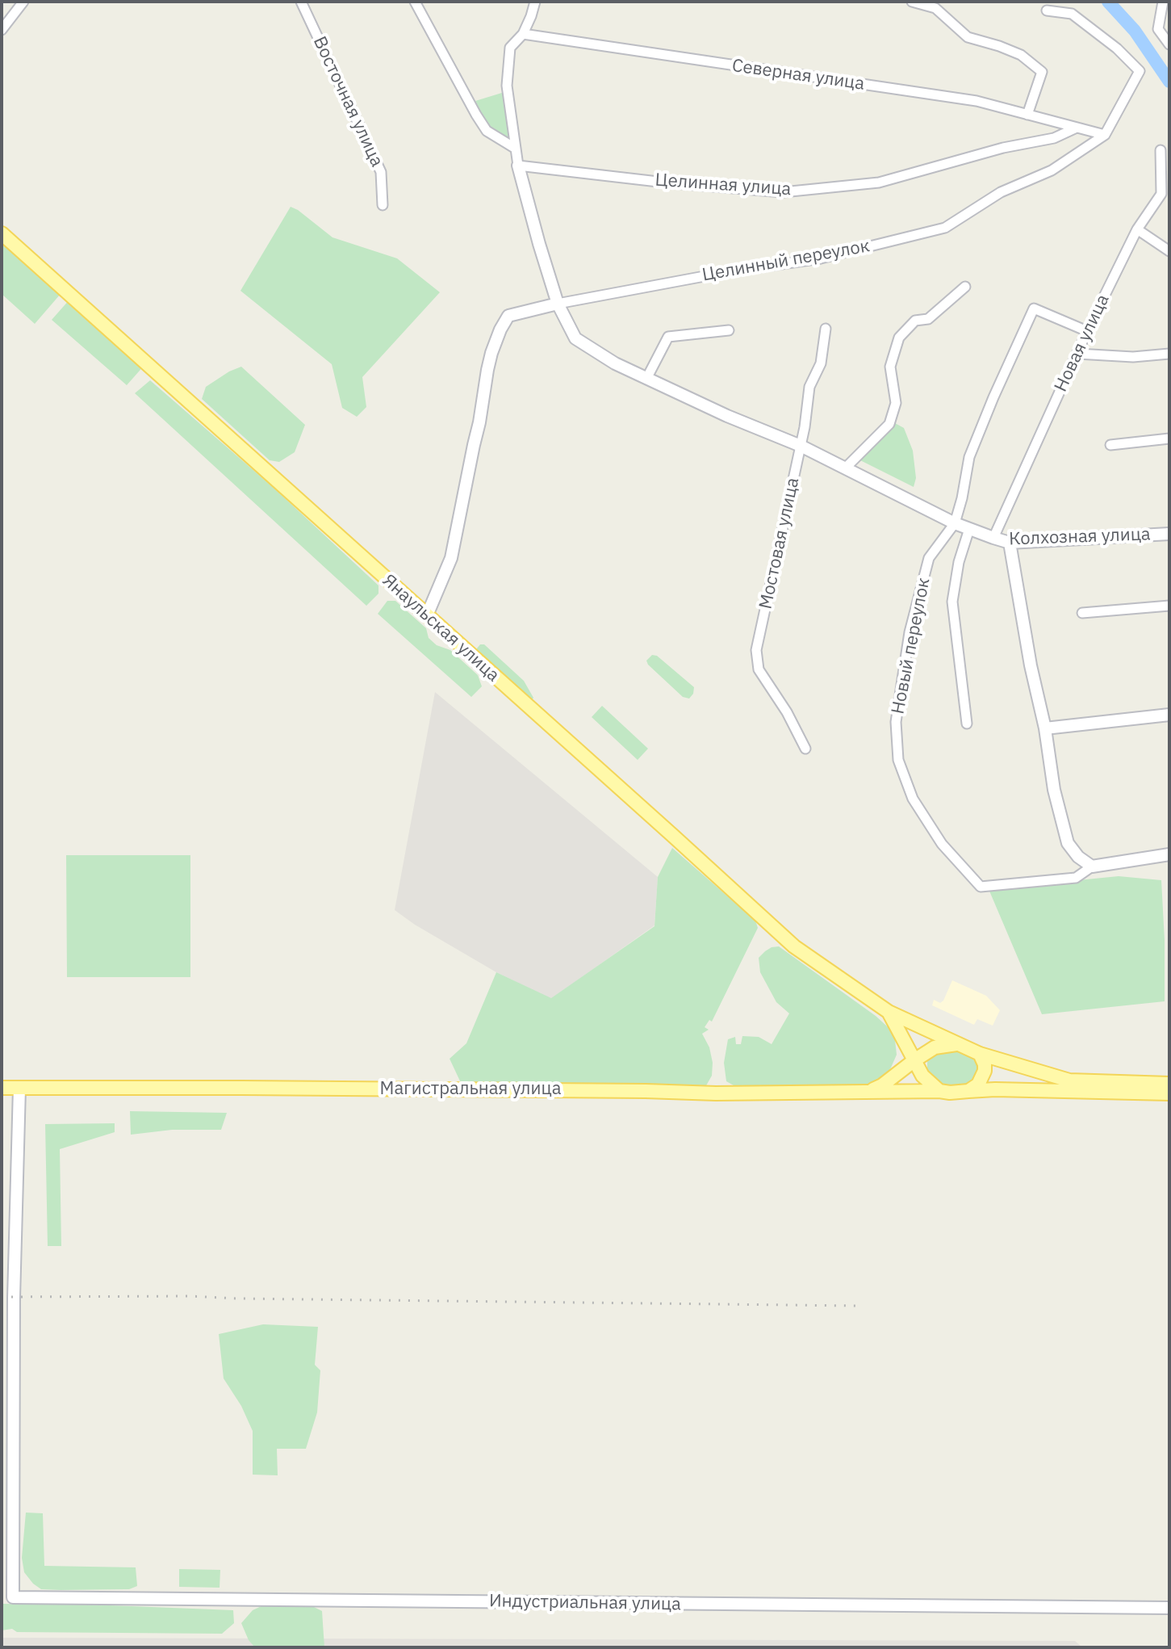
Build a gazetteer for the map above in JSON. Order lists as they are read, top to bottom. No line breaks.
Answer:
{"streets":{"main road":["Янаульская улица","Магистральная улица"],"street":["Северная улица","Восточная улица","Целинная улица","Целинный переулок","Новая улица","Колхозная улица","Мостовая улица","Новый переулок","Индустриальная улица"]},"crossings":[["Северная улица","Целинная улица"],["Северная улица","Целинный переулок"],["Целинная улица","Колхозная улица"],["Целинный переулок","Колхозная улица"],["Новая улица","Колхозная улица"],["Новая улица","Новый переулок"],["Колхозная улица","Мостовая улица"],["Колхозная улица","Новый переулок"]]}
